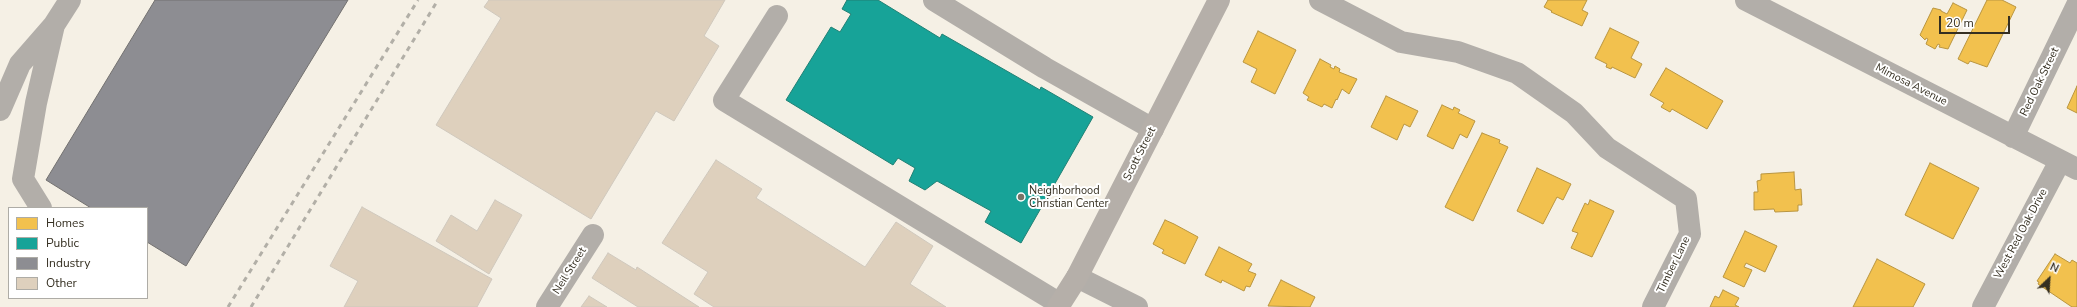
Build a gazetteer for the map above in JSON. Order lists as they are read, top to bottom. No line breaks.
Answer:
{"streets":{"main road":["Scott Street"],"street":["Red Oak Street","Mimosa Avenue","West Red Oak Drive","Timber Lane","Neil Street"]},"crossings":[["Red Oak Street","Mimosa Avenue"],["Mimosa Avenue","West Red Oak Drive"]],"places":["Neighborhood Christian Center"],"legend":["Homes","Public","Industry","Other"],"scale_bar":"20 m","north":"top right"}
